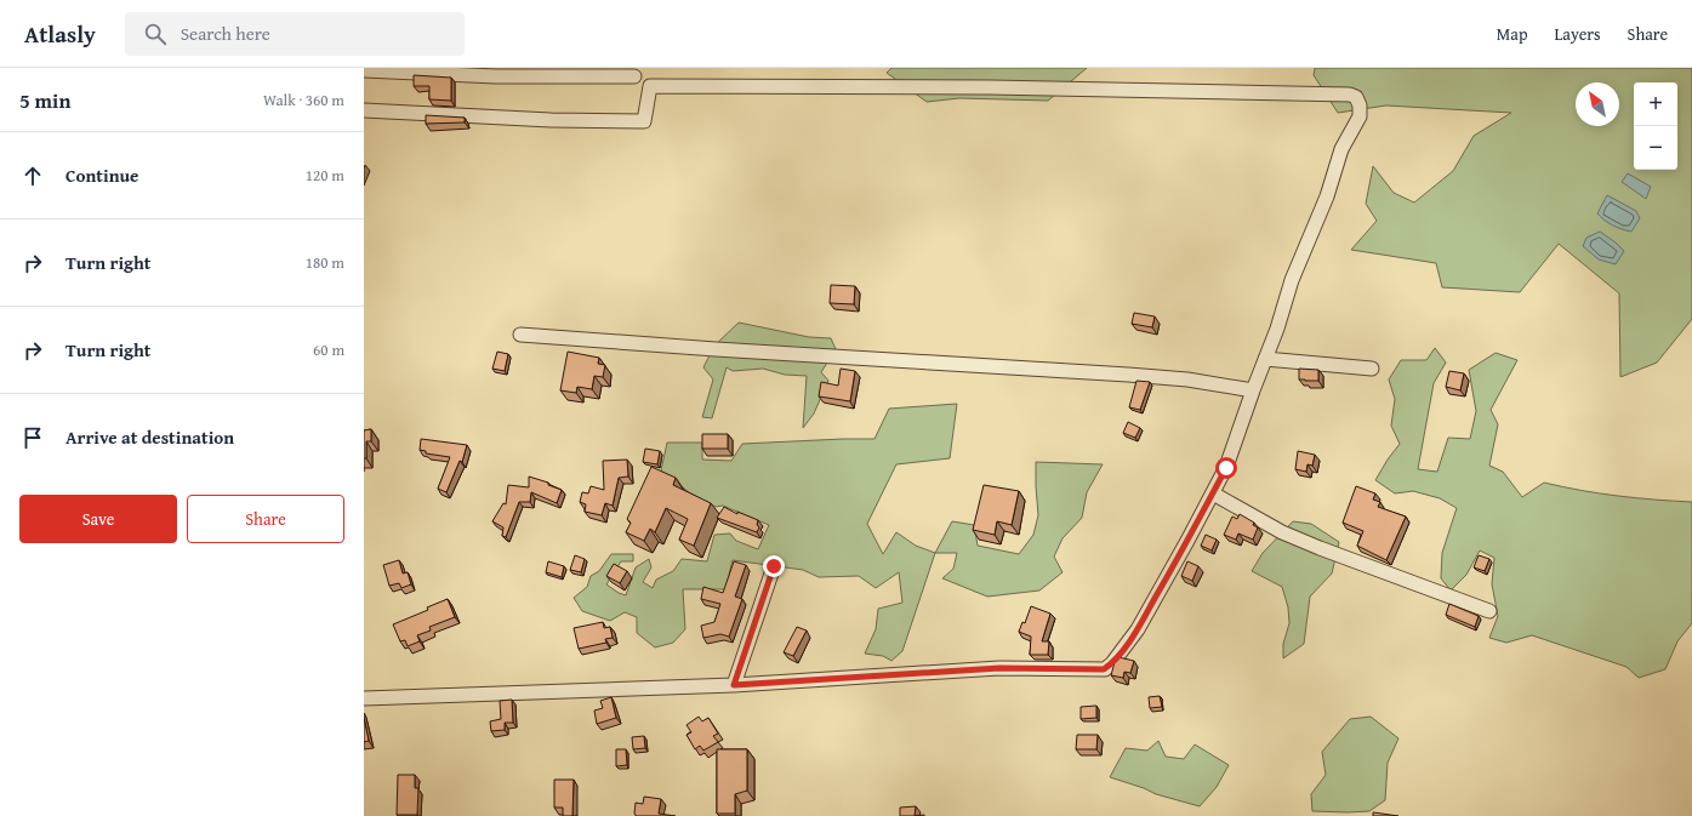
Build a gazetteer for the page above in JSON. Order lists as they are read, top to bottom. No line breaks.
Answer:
{"north":"top left","page":{"header":"Atlasly","search":"Search here","nav":["Map","Layers","Share"],"heading":["5 min","Walk · 360 m"],"map_buttons":["+","−"],"list":[["Continue","120 m"],["Turn right","180 m"],["Turn right","60 m"],"Arrive at destination"],"buttons":["Save","Share"]}}
